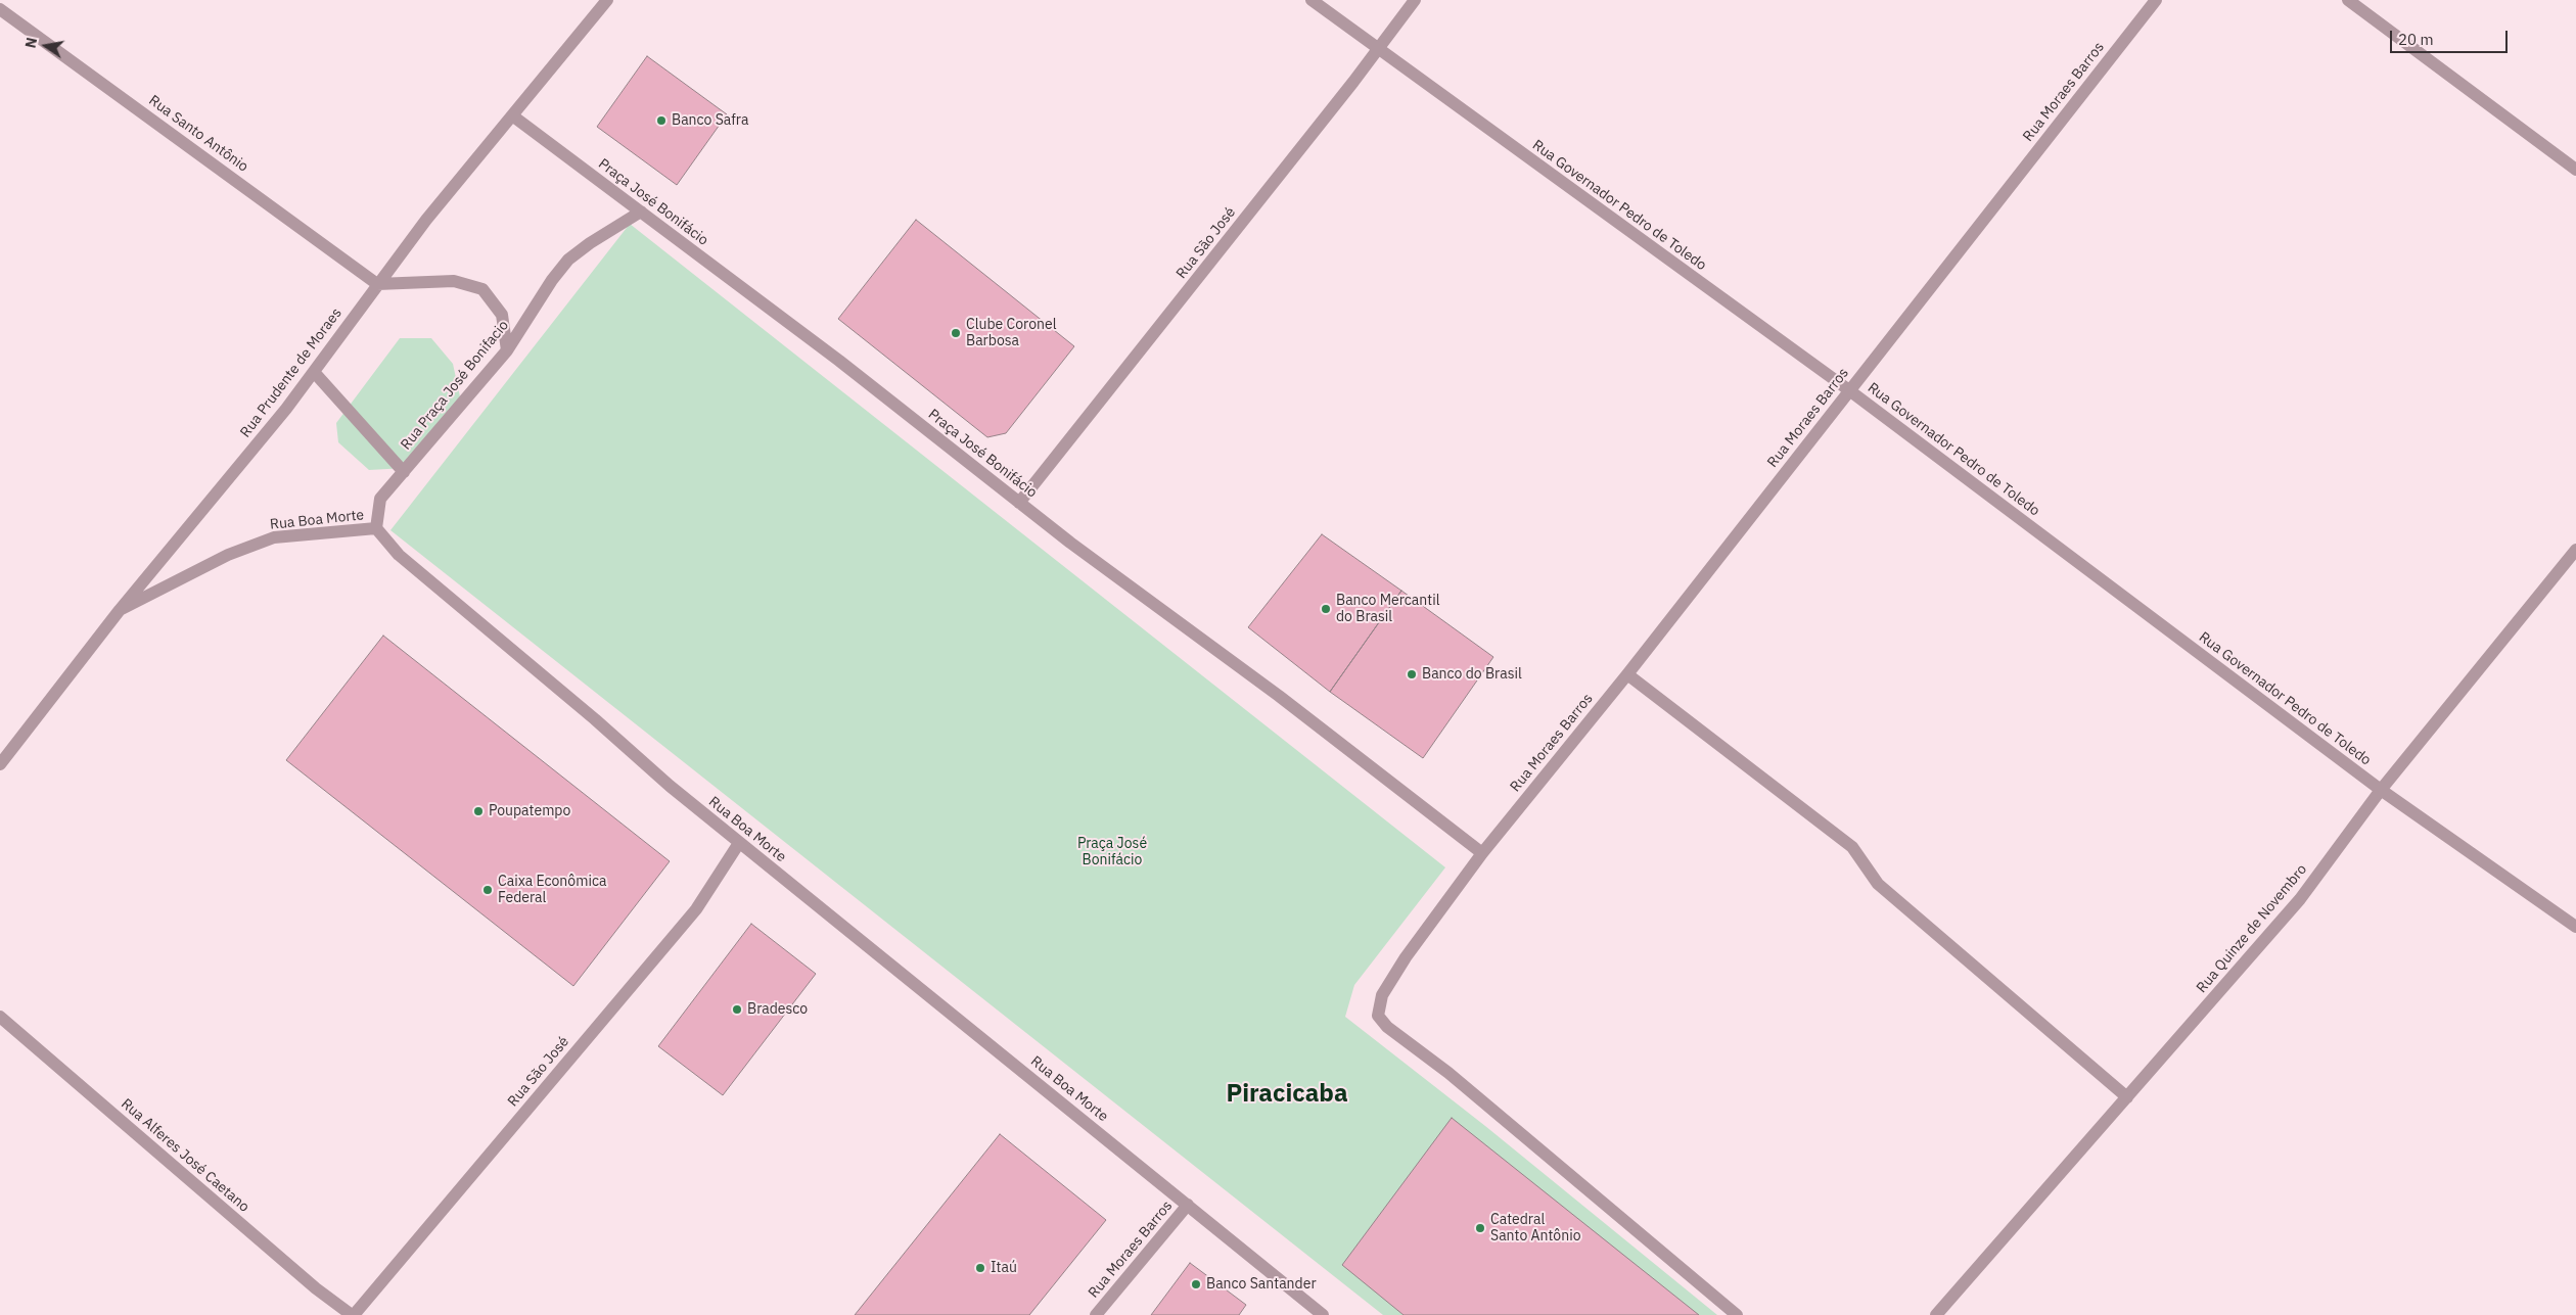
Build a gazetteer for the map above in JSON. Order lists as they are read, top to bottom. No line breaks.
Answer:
{"streets":{"street":["Rua Moraes Barros","Rua Santo Antônio","Praça José Bonifácio","Rua Governador Pedro de Toledo","Rua São José","Rua Prudente de Moraes","Rua Praça José Bonifacio","Rua Boa Morte","Rua Quinze de Novembro","Rua Alferes José Caetano"]},"crossings":[["Rua Moraes Barros","Praça José Bonifácio"],["Rua Moraes Barros","Rua Governador Pedro de Toledo"],["Rua Moraes Barros","Rua Boa Morte"],["Rua Santo Antônio","Rua Prudente de Moraes"],["Praça José Bonifácio","Rua São José"],["Praça José Bonifácio","Rua Prudente de Moraes"],["Praça José Bonifácio","Rua Praça José Bonifacio"],["Rua Governador Pedro de Toledo","Rua São José"],["Rua Governador Pedro de Toledo","Rua Quinze de Novembro"],["Rua São José","Rua Boa Morte"],["Rua São José","Rua Alferes José Caetano"],["Rua Prudente de Moraes","Rua Boa Morte"],["Rua Praça José Bonifacio","Rua Boa Morte"]],"districts":["Piracicaba"],"parks":["Praça José Bonifácio"],"places":["Banco Safra","Clube Coronel Barbosa","Banco Mercantil do Brasil","Banco do Brasil","Poupatempo","Caixa Econômica Federal","Bradesco","Catedral Santo Antônio","Itaú","Banco Santander"],"scale_bar":"20 m","north":"left"}
